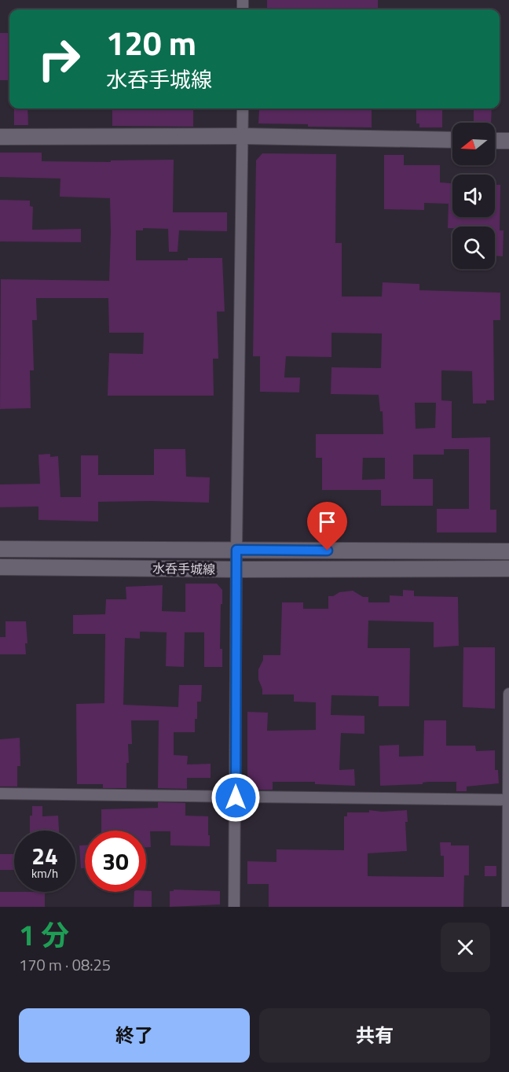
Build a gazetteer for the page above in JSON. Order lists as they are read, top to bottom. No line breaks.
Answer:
{"streets":{"main road":["水呑手城線"]},"north":"left","page":{"turn":["120 m","水呑手城線"],"speed":"24 km/h","limit":"30","heading":["1 分","170 m · 08:25"],"buttons":["終了","共有"]}}
